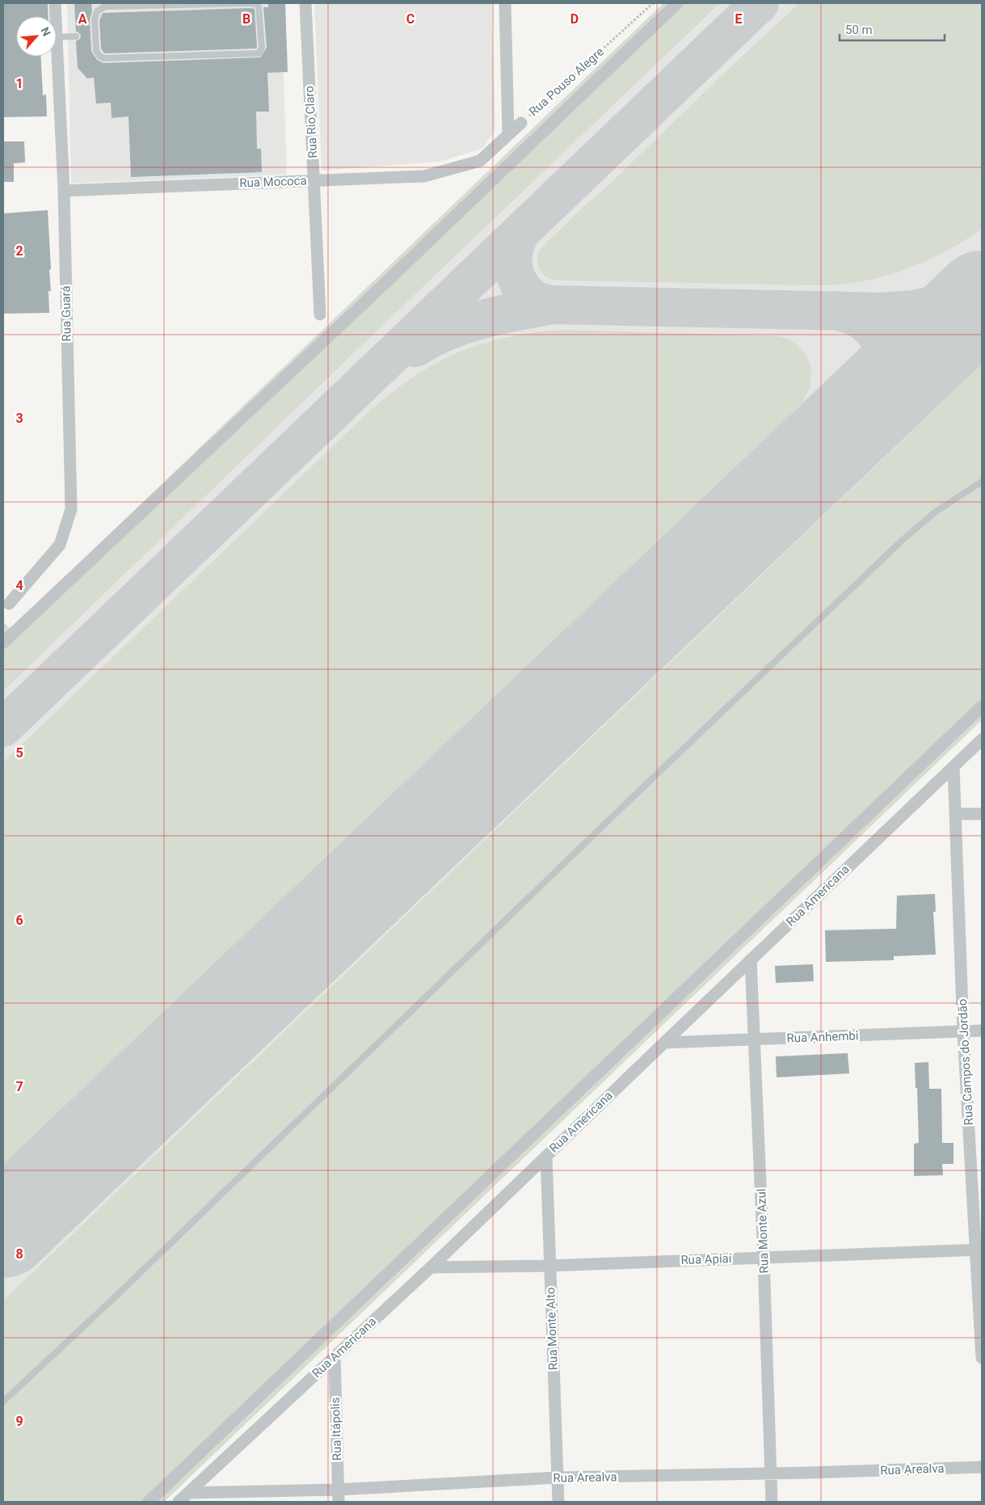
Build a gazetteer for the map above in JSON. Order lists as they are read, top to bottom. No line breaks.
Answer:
{"streets":{"street":["Rua Pouso Alegre","Rua Rio Claro","Rua Mococa","Rua Guará","Rua Americana","Rua Anhembi","Rua Campos do Jordão","Rua Monte Azul","Rua Apiaí","Rua Monte Alto","Rua Itápolis","Rua Arealva"]},"crossings":[["Rua Pouso Alegre","Rua Mococa"],["Rua Rio Claro","Rua Mococa"],["Rua Mococa","Rua Guará"],["Rua Americana","Rua Anhembi"],["Rua Americana","Rua Campos do Jordão"],["Rua Americana","Rua Monte Azul"],["Rua Americana","Rua Apiaí"],["Rua Americana","Rua Monte Alto"],["Rua Americana","Rua Itápolis"],["Rua Americana","Rua Arealva"],["Rua Anhembi","Rua Campos do Jordão"],["Rua Anhembi","Rua Monte Azul"],["Rua Campos do Jordão","Rua Apiaí"],["Rua Monte Azul","Rua Apiaí"],["Rua Monte Azul","Rua Arealva"],["Rua Apiaí","Rua Monte Alto"],["Rua Monte Alto","Rua Arealva"],["Rua Itápolis","Rua Arealva"]],"scale_bar":"50 m","north":"top right","grid":{"columns":["A","B","C","D","E"],"rows":["1","2","3","4","5","6","7","8","9"]}}
